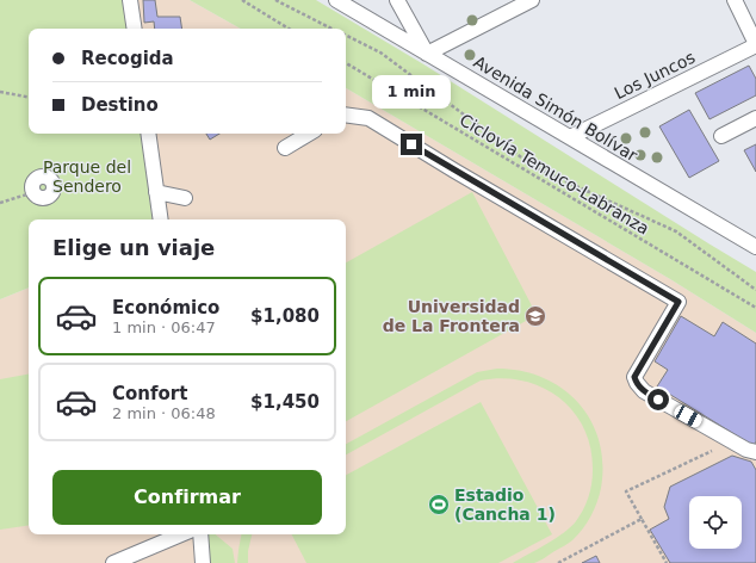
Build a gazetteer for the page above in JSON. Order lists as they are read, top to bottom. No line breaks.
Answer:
{"streets":{"street":["Los Juncos","Avenida Simón Bolívar"],"path":["Ciclovía Temuco-Labranza"]},"crossings":[["Los Juncos","Avenida Simón Bolívar"]],"parks":["Parque del Sendero"],"places":{"school or university":["Universidad de La Frontera"],"sports":["Estadio (Cancha 1)"]},"page":{"banner":["Recogida","Destino"],"bubble":"1 min","heading":"Elige un viaje","list":[{"name":"Económico","note":"1 min · 06:47","value":"$1,080"},{"name":"Confort","note":"2 min · 06:48","value":"$1,450"}],"buttons":"Confirmar"}}
